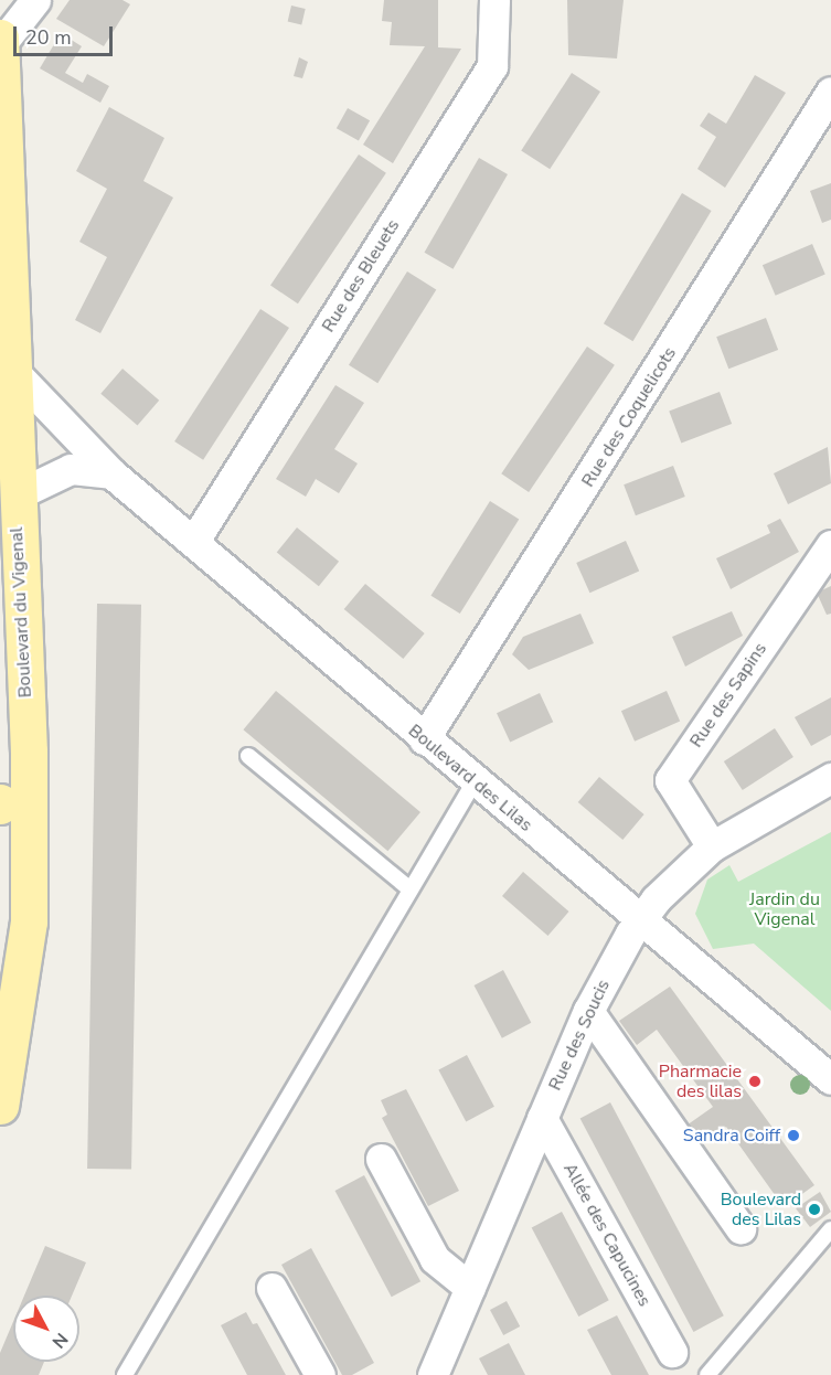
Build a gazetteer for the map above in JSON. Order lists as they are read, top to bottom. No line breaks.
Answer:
{"streets":{"main road":["Boulevard du Vigenal"],"street":["Rue des Bleuets","Rue des Coquelicots","Rue des Sapins","Boulevard des Lilas","Rue des Soucis","Allée des Capucines"]},"crossings":[["Rue des Bleuets","Boulevard des Lilas"],["Rue des Coquelicots","Boulevard des Lilas"],["Boulevard du Vigenal","Boulevard des Lilas"],["Rue des Sapins","Rue des Soucis"],["Boulevard des Lilas","Rue des Soucis"],["Rue des Soucis","Allée des Capucines"]],"parks":["Jardin du Vigenal"],"places":["Pharmacie des lilas","Sandra Coiff","Boulevard des Lilas"],"scale_bar":"20 m","north":"bottom right"}
